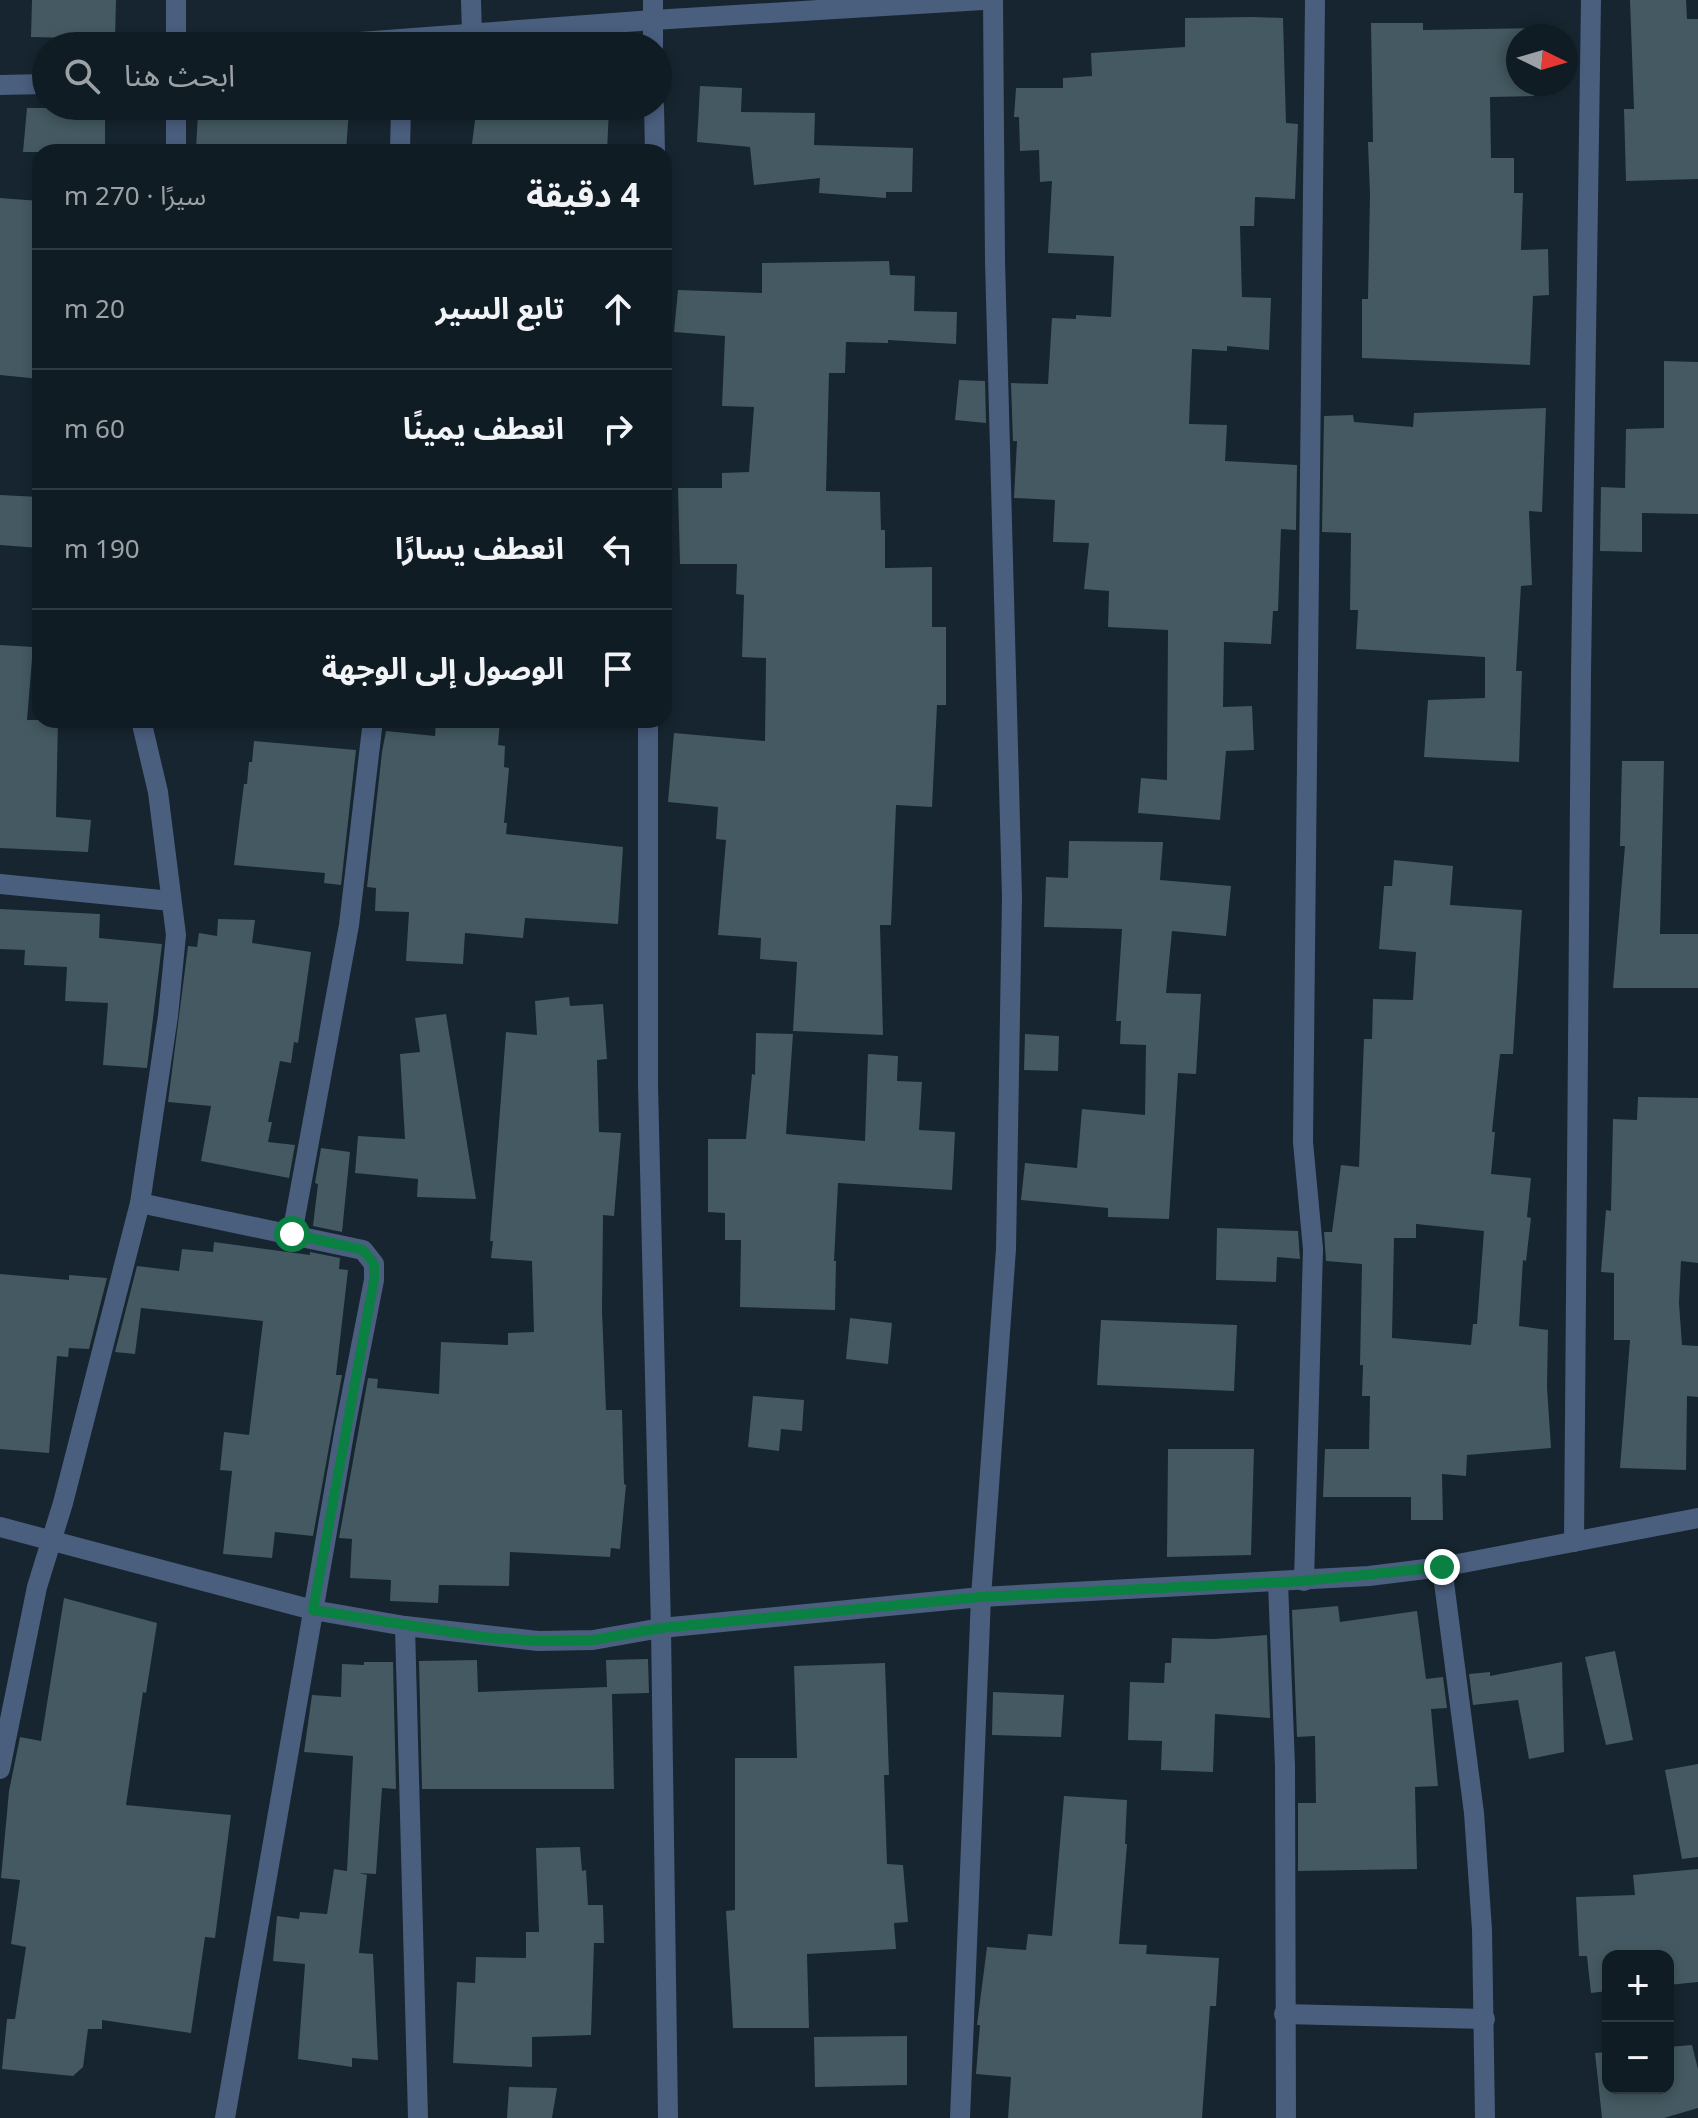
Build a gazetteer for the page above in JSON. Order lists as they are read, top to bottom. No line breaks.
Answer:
{"north":"right","page":{"search":"ابحث هنا","heading":["4 دقيقة","سيرًا · 270 m"],"list":[["تابع السير","20 m"],["انعطف يمينًا","60 m"],["انعطف يسارًا","190 m"],"الوصول إلى الوجهة"],"map_buttons":["+","−"]}}
